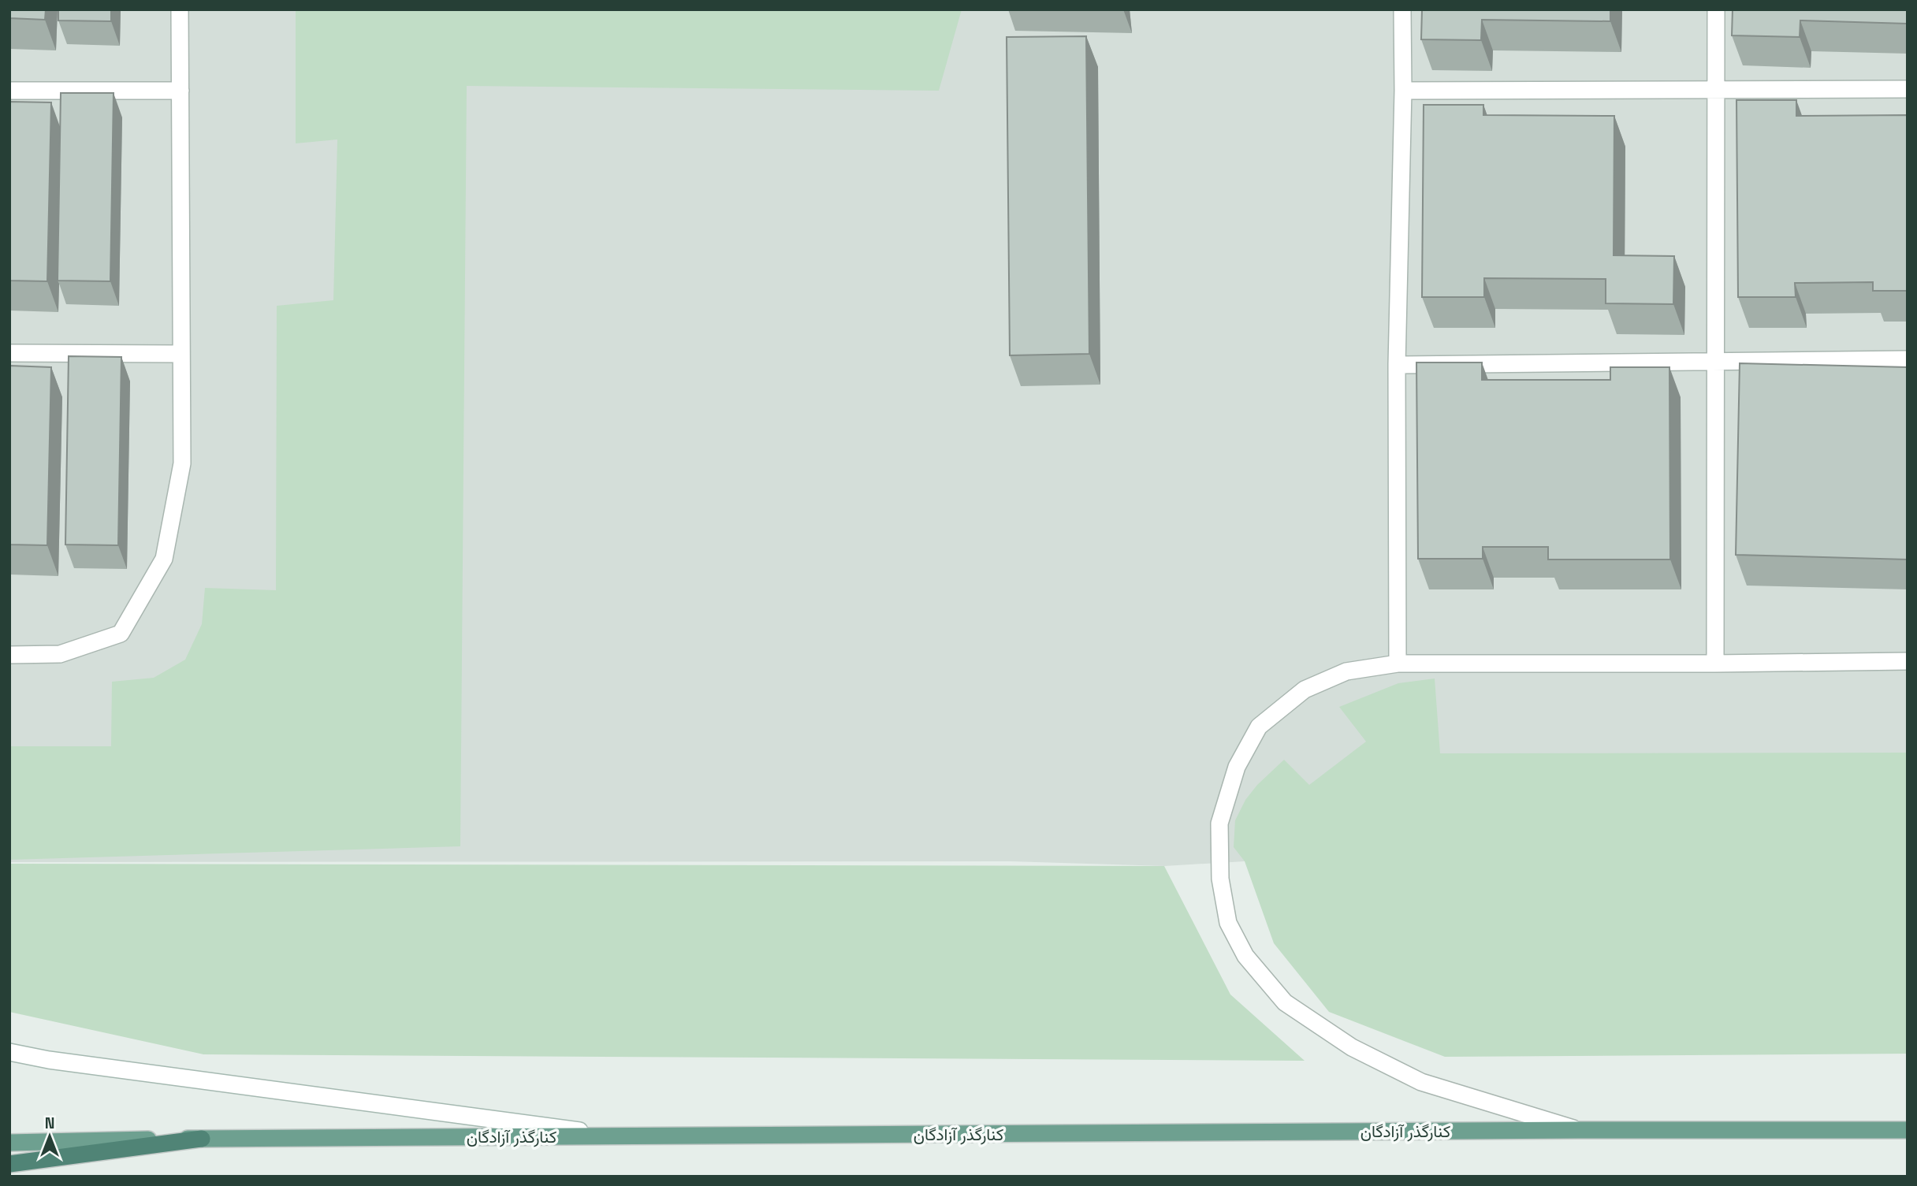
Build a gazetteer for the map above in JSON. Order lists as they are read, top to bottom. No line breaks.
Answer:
{"streets":{"main road":["کنارگذر آزادگان"]},"north":"top"}
